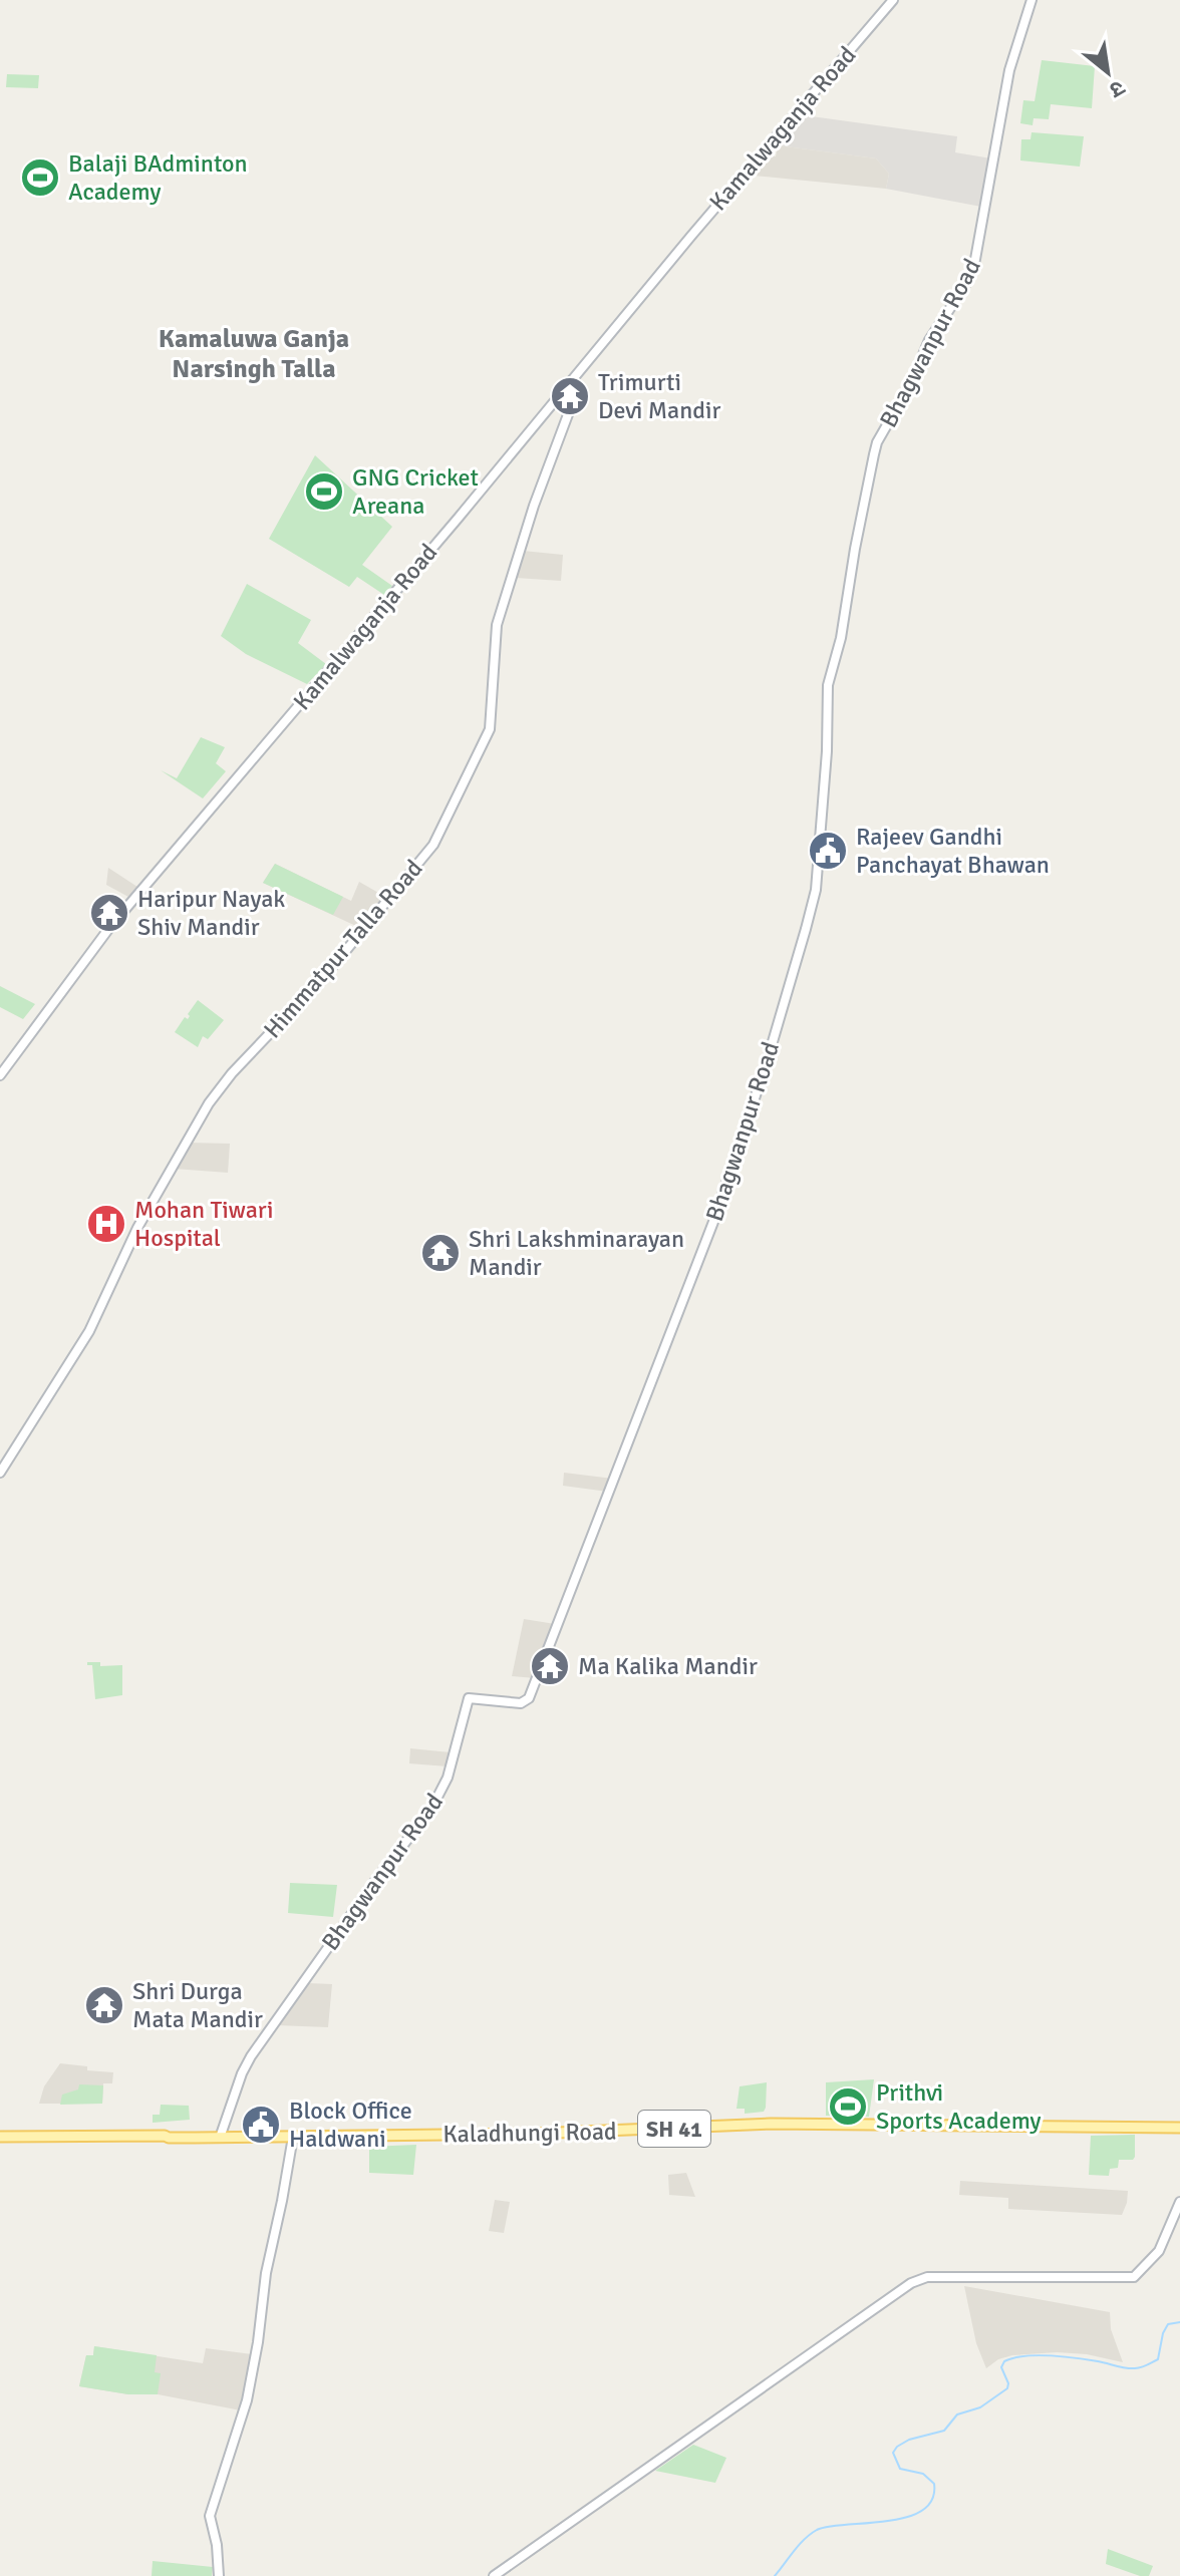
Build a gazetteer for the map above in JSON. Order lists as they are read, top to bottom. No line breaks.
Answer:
{"streets":{"main road":["SH 41","Kaladhungi Road"],"street":["Kamalwaganja Road","Bhagwanpur Road","Himmatpur Talla Road"]},"crossings":[["Kamalwaganja Road","Himmatpur Talla Road"],["Bhagwanpur Road","Kaladhungi Road"]],"districts":["Kamaluwa Ganja Narsingh Talla"],"places":{"sports":["Balaji BAdminton Academy","GNG Cricket Areana","Prithvi Sports Academy"],"temple":["Trimurti Devi Mandir","Haripur Nayak Shiv Mandir","Shri Lakshminarayan Mandir","Ma Kalika Mandir","Shri Durga Mata Mandir"],"public building":["Rajeev Gandhi Panchayat Bhawan","Block Office Haldwani"],"hospital":["Mohan Tiwari Hospital"]},"north":"bottom right"}
